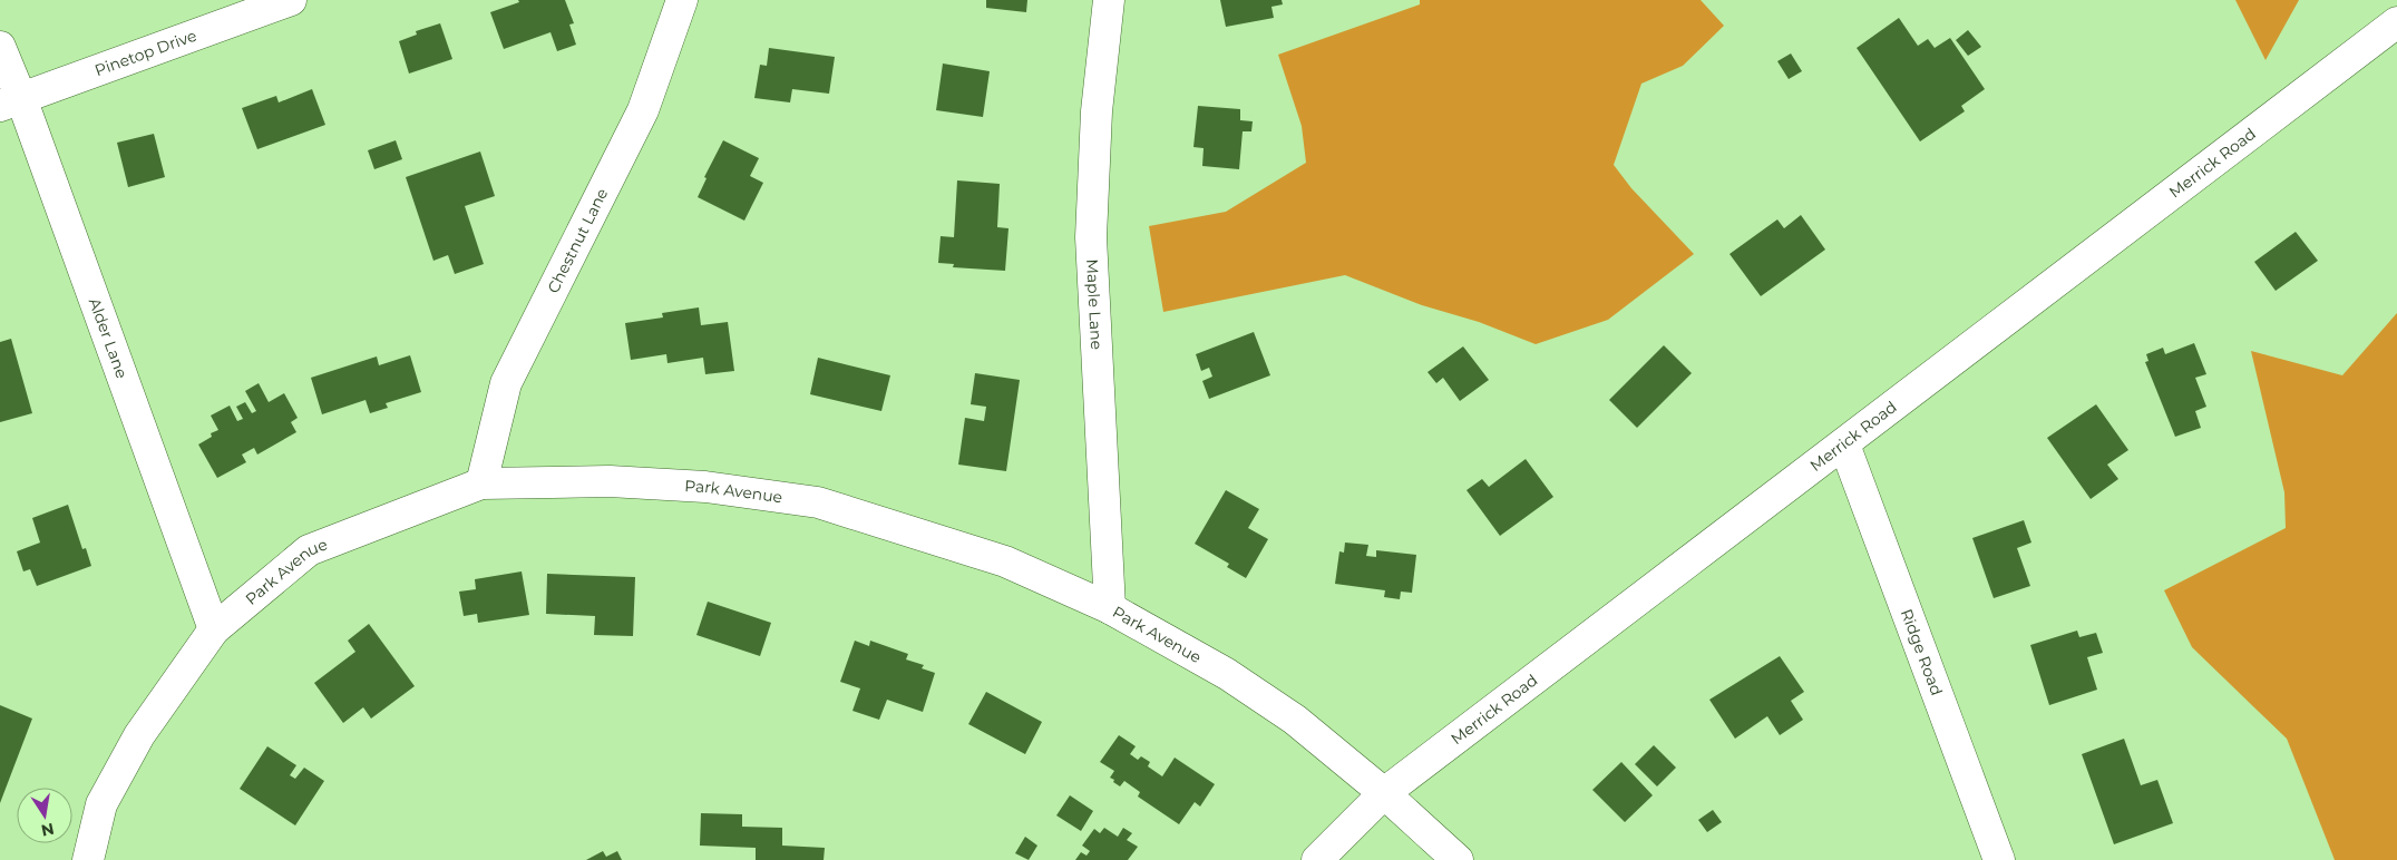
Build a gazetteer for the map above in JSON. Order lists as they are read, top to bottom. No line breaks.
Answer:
{"streets":{"street":["Pinetop Drive","Merrick Road","Chestnut Lane","Maple Lane","Alder Lane","Park Avenue","Ridge Road"]},"crossings":[["Pinetop Drive","Alder Lane"],["Merrick Road","Park Avenue"],["Merrick Road","Ridge Road"],["Chestnut Lane","Park Avenue"],["Maple Lane","Park Avenue"],["Alder Lane","Park Avenue"]],"north":"bottom"}
